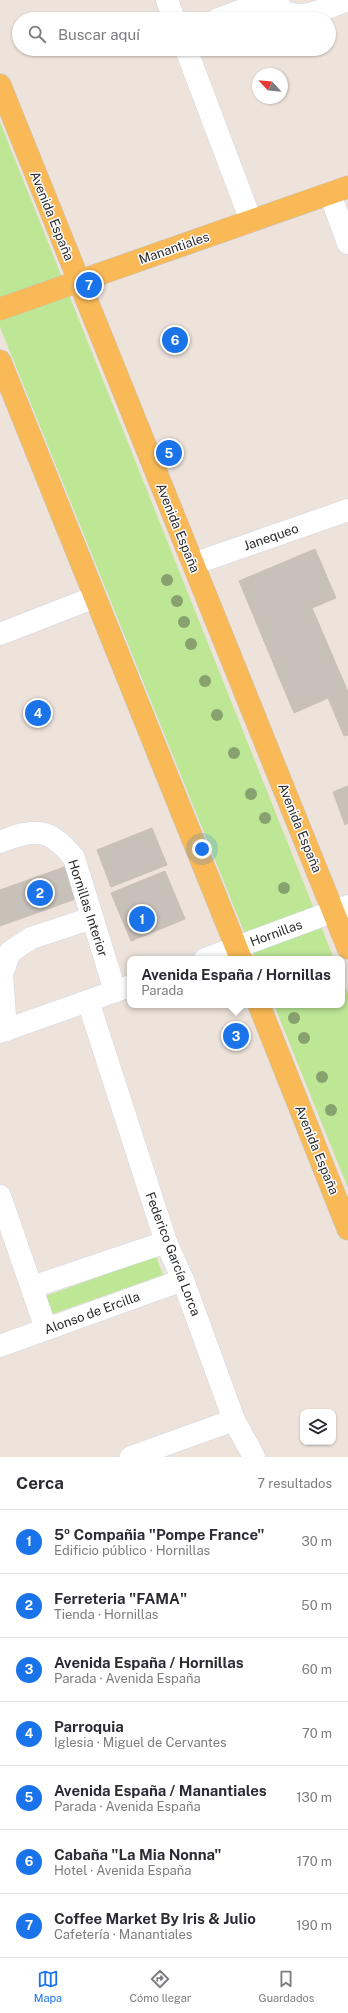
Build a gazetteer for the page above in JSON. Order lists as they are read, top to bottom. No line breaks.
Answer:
{"streets":{"main road":["Avenida España","Manantiales"],"street":["Janequeo","Hornillas Interior","Hornillas","Federico García Lorca","Alonso de Ercilla"]},"crossings":[["Avenida España","Manantiales"],["Avenida España","Janequeo"],["Avenida España","Hornillas"],["Federico García Lorca","Alonso de Ercilla"]],"north":"top left","page":{"search":"Buscar aquí","pins":["7","6","5","4","2","1","3"],"popup":["Avenida España / Hornillas","Parada"],"heading":["Cerca","7 resultados"],"list":[{"mark":"1","name":"5º Compañia \"Pompe France\"","note":"Edificio público · Hornillas","value":"30 m"},{"mark":"2","name":"Ferreteria \"FAMA\"","note":"Tienda · Hornillas","value":"50 m"},{"mark":"3","name":"Avenida España / Hornillas","note":"Parada · Avenida España","value":"60 m"},{"mark":"4","name":"Parroquia","note":"Iglesia · Miguel de Cervantes","value":"70 m"},{"mark":"5","name":"Avenida España / Manantiales","note":"Parada · Avenida España","value":"130 m"},{"mark":"6","name":"Cabaña \"La Mia Nonna\"","note":"Hotel · Avenida España","value":"170 m"},{"mark":"7","name":"Coffee Market By Iris & Julio","note":"Cafetería · Manantiales","value":"190 m"}],"nav":["Mapa","Cómo llegar","Guardados"]}}
